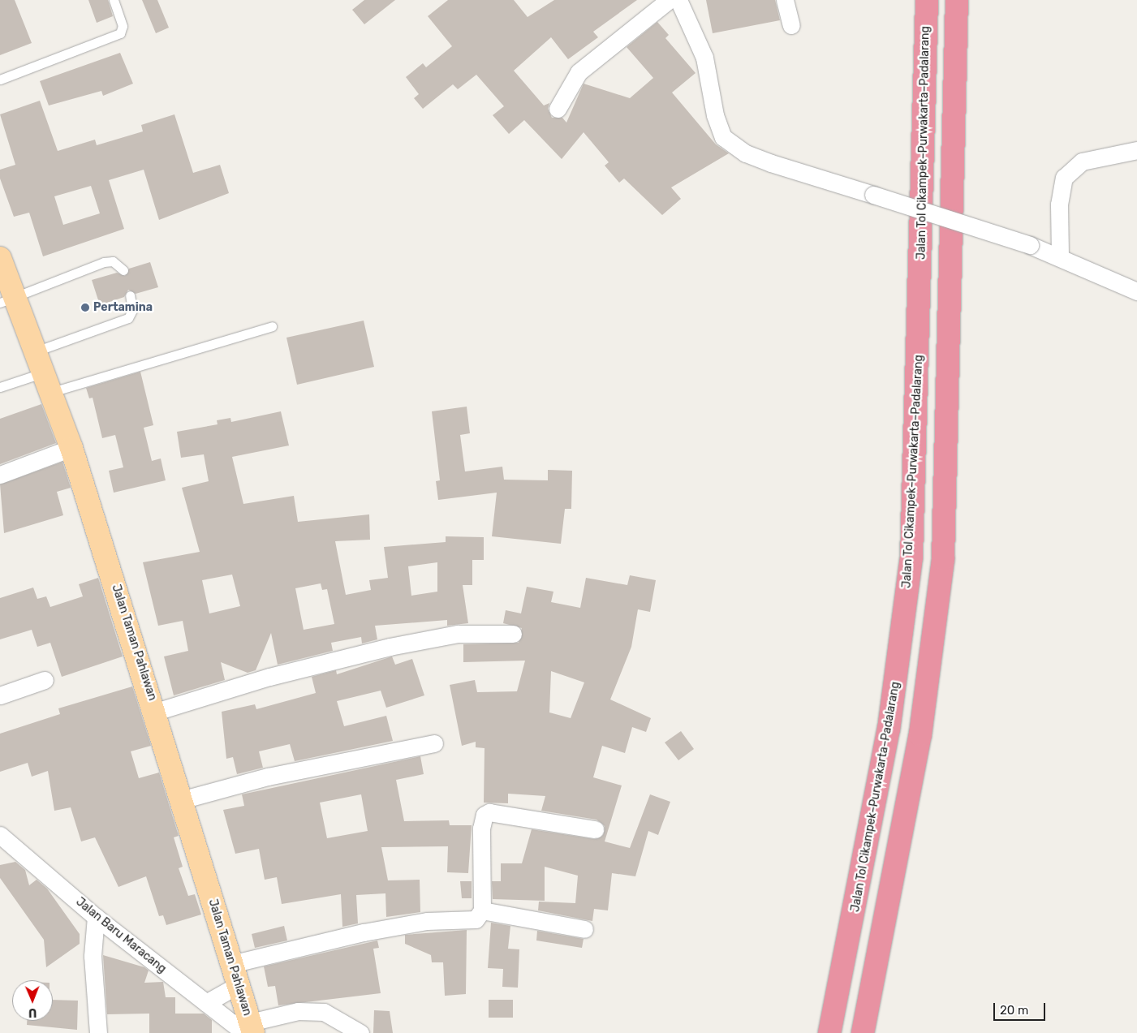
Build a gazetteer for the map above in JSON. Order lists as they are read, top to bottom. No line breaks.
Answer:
{"streets":{"highway":["Jalan Tol Cikampek–Purwakarta–Padalarang"],"main road":["Jalan Taman Pahlawan"],"street":["Jalan Baru Maracang"]},"crossings":[["Jalan Taman Pahlawan","Jalan Baru Maracang"]],"places":["Pertamina"],"scale_bar":"20 m","north":"bottom"}
